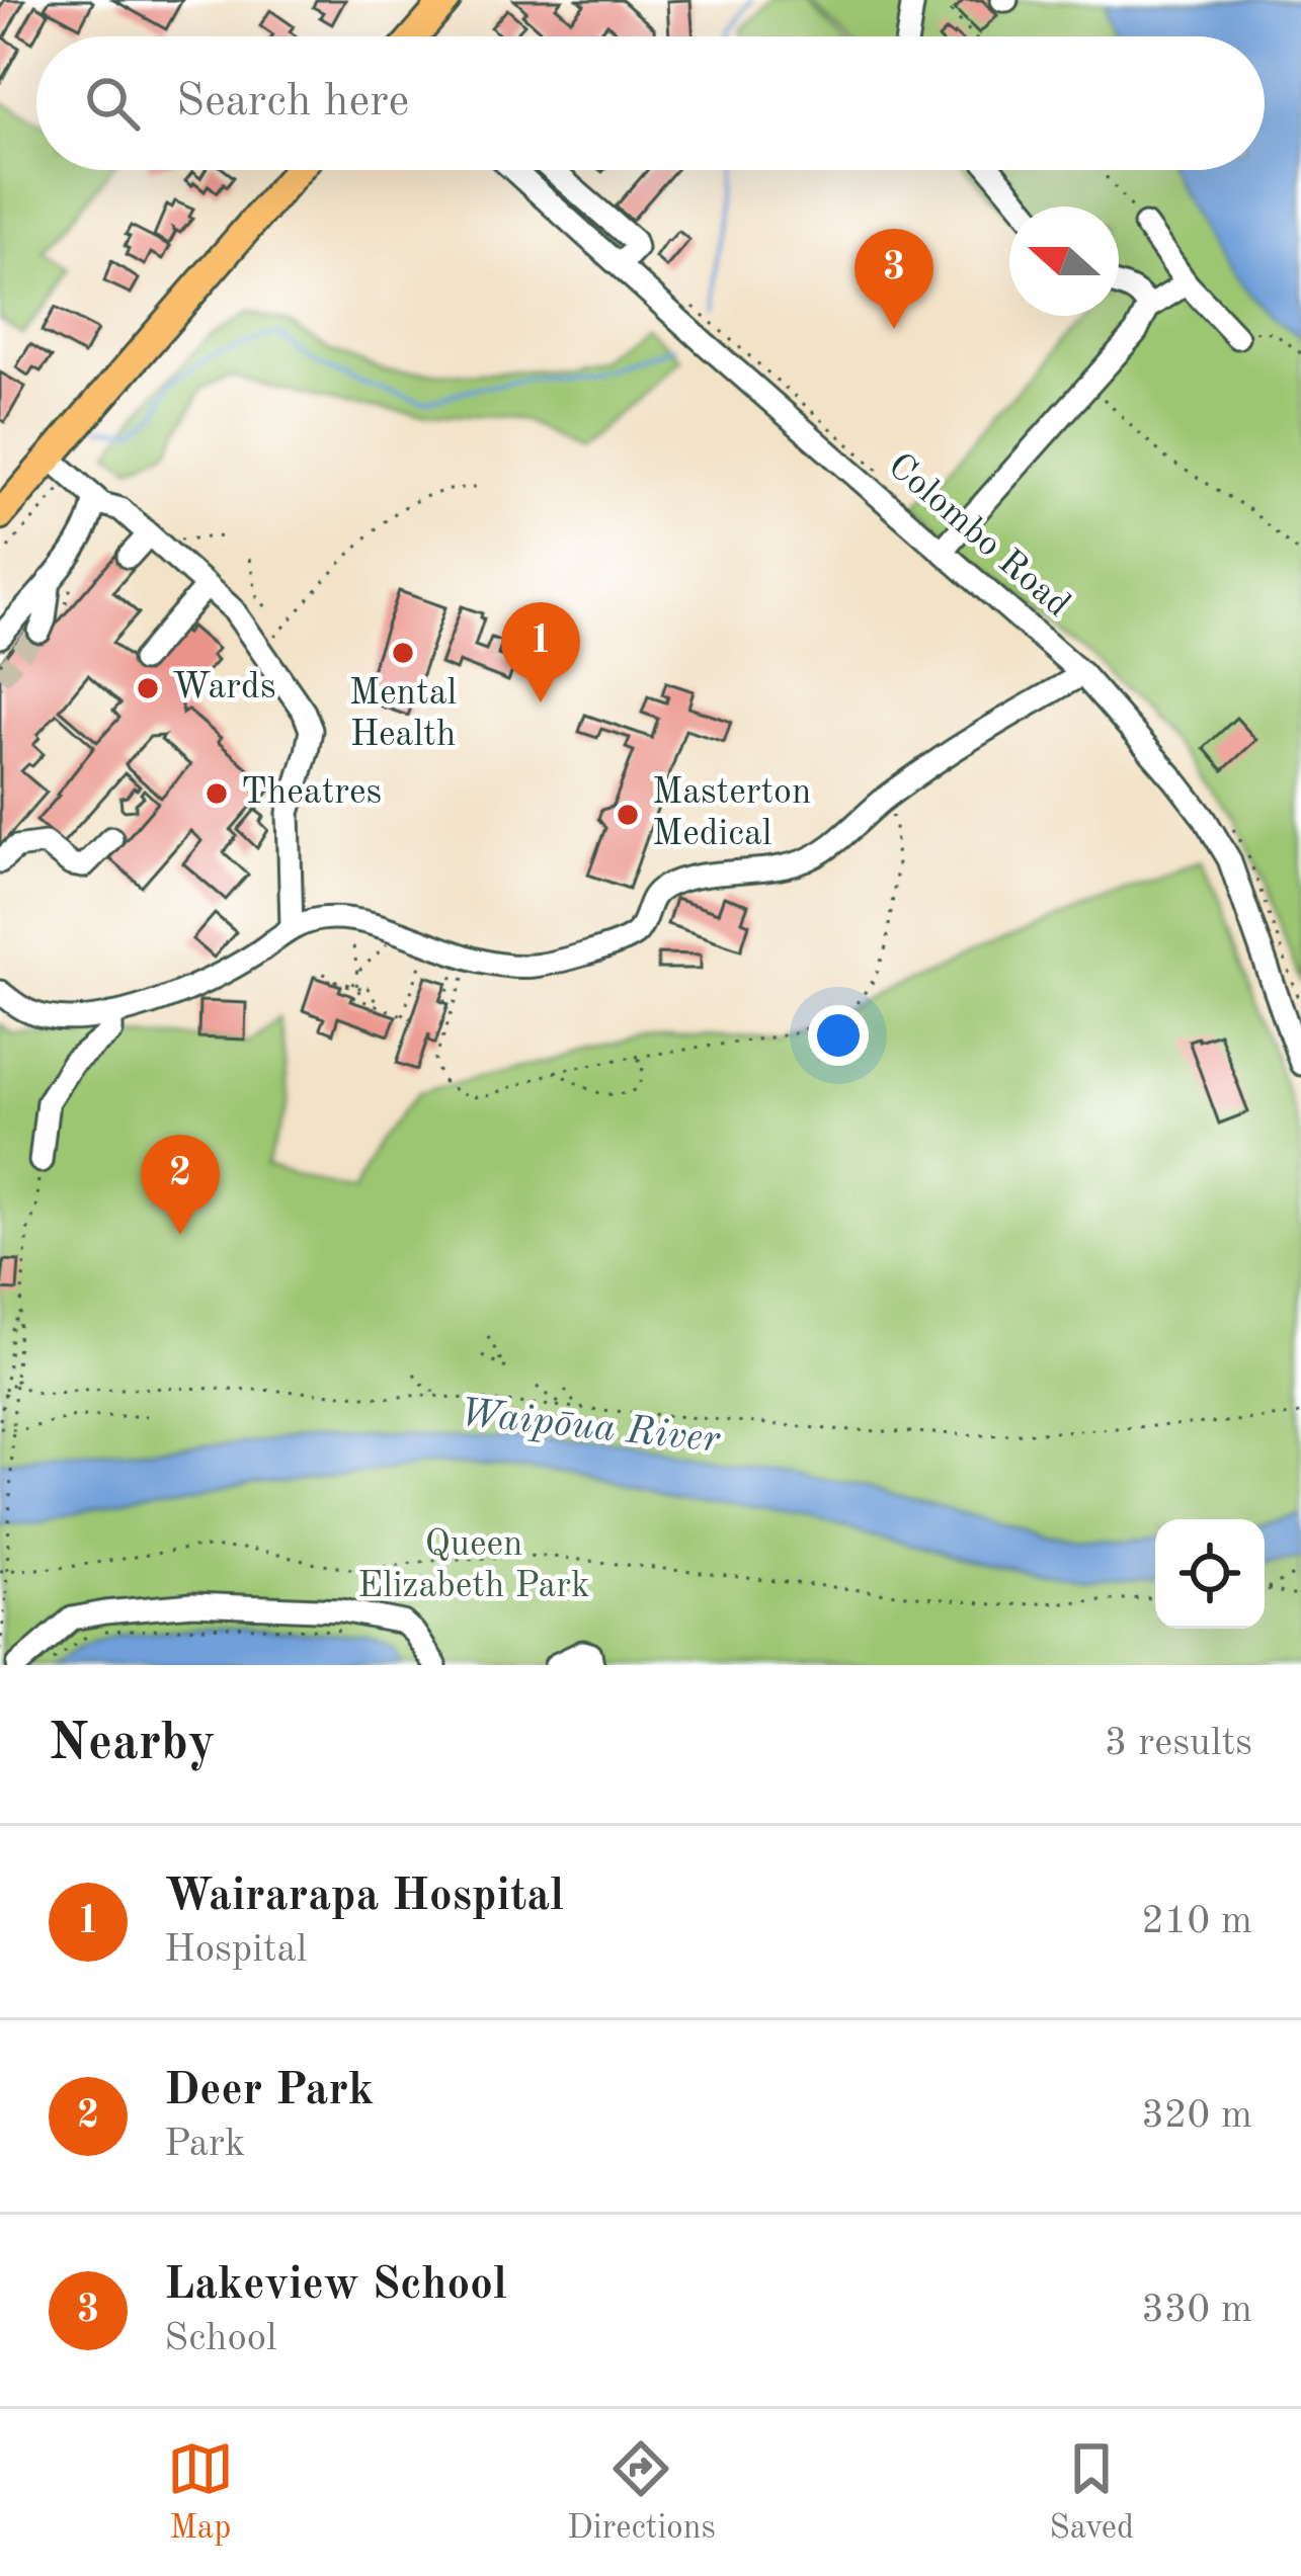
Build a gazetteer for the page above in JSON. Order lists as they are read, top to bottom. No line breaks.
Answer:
{"streets":{"street":["Colombo Road"]},"water":["Waipōua River"],"parks":["Queen Elizabeth Park"],"places":["Mental Health","Wards","Theatres","Masterton Medical"],"north":"left","page":{"search":"Search here","pins":["3","1","2"],"heading":["Nearby","3 results"],"list":[{"mark":"1","name":"Wairarapa Hospital","note":"Hospital","value":"210 m"},{"mark":"2","name":"Deer Park","note":"Park","value":"320 m"},{"mark":"3","name":"Lakeview School","note":"School","value":"330 m"}],"nav":["Map","Directions","Saved"]}}
